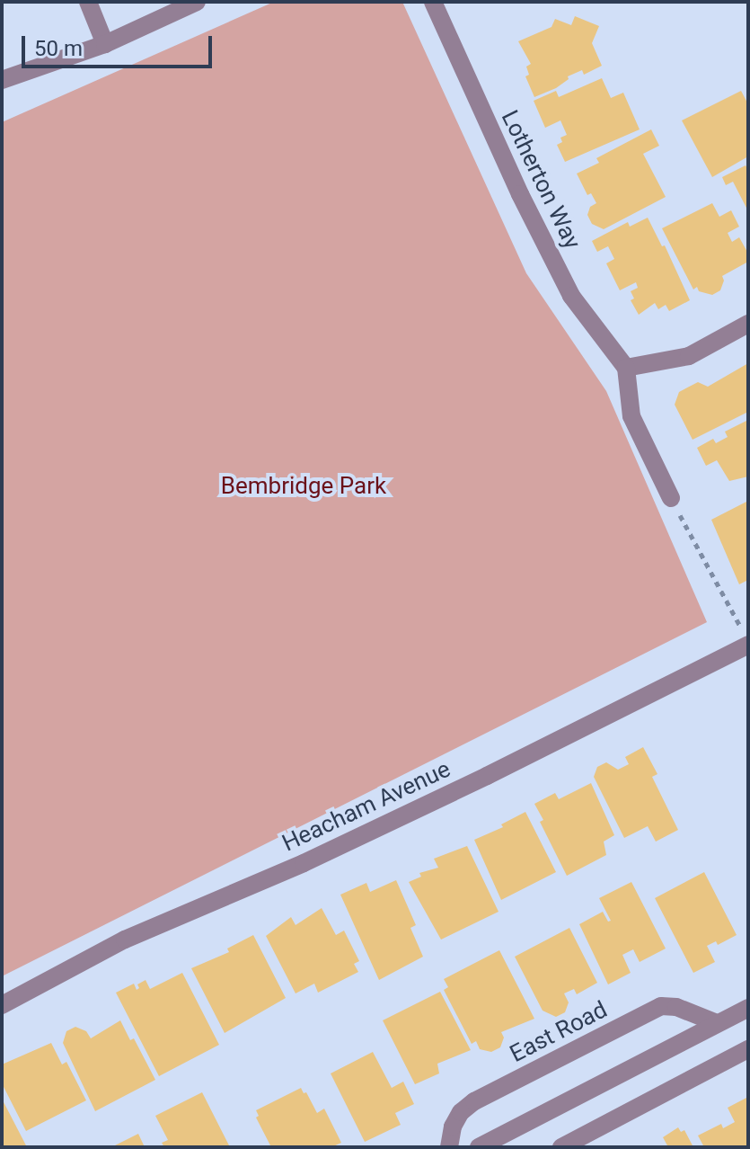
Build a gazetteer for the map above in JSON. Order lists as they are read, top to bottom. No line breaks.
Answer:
{"streets":{"street":["Lotherton Way","Heacham Avenue","East Road"]},"parks":["Bembridge Park"],"scale_bar":"50 m"}
